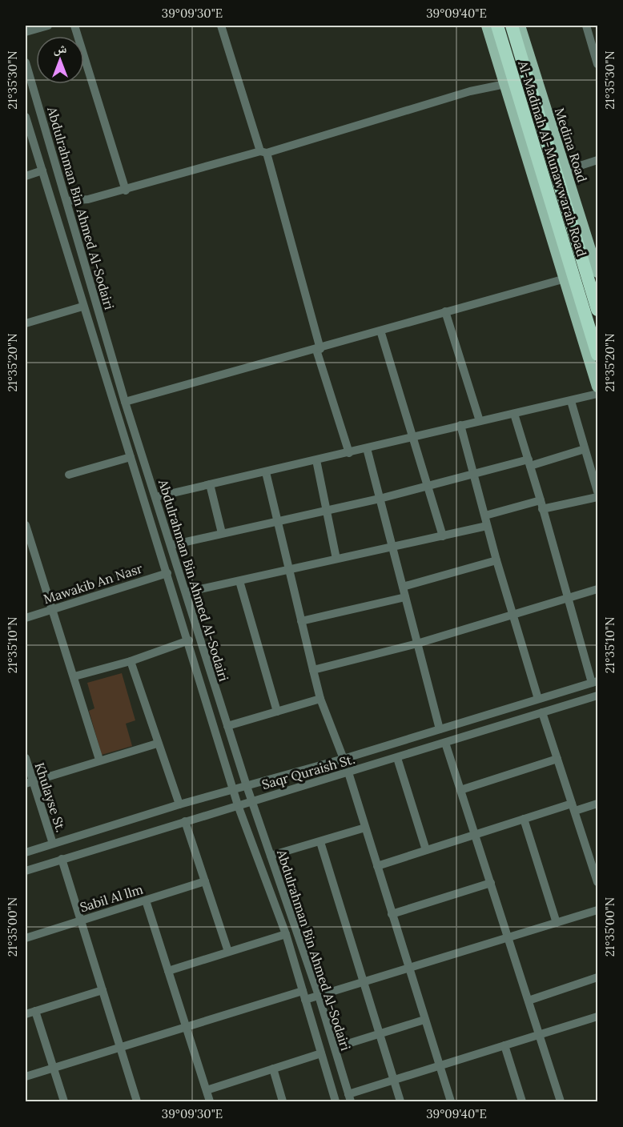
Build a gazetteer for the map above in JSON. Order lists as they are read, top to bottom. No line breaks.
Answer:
{"streets":{"highway":["Al-Madinah Al-Munawwarah Road"],"main road":["Medina Road"],"street":["Abdulrahman Bin Ahmed Al-Sodairi","Mawakib An Nasr","Saqr Quraish St.","Khulayse St.","Sabil Al llm"]},"crossings":[["Abdulrahman Bin Ahmed Al-Sodairi","Mawakib An Nasr"],["Abdulrahman Bin Ahmed Al-Sodairi","Saqr Quraish St."],["Saqr Quraish St.","Khulayse St."]],"north":"top","coordinates":["39°09'30\"E","39°09'40\"E","21°35'30\"N","21°35'20\"N","21°35'10\"N","21°35'00\"N"]}
